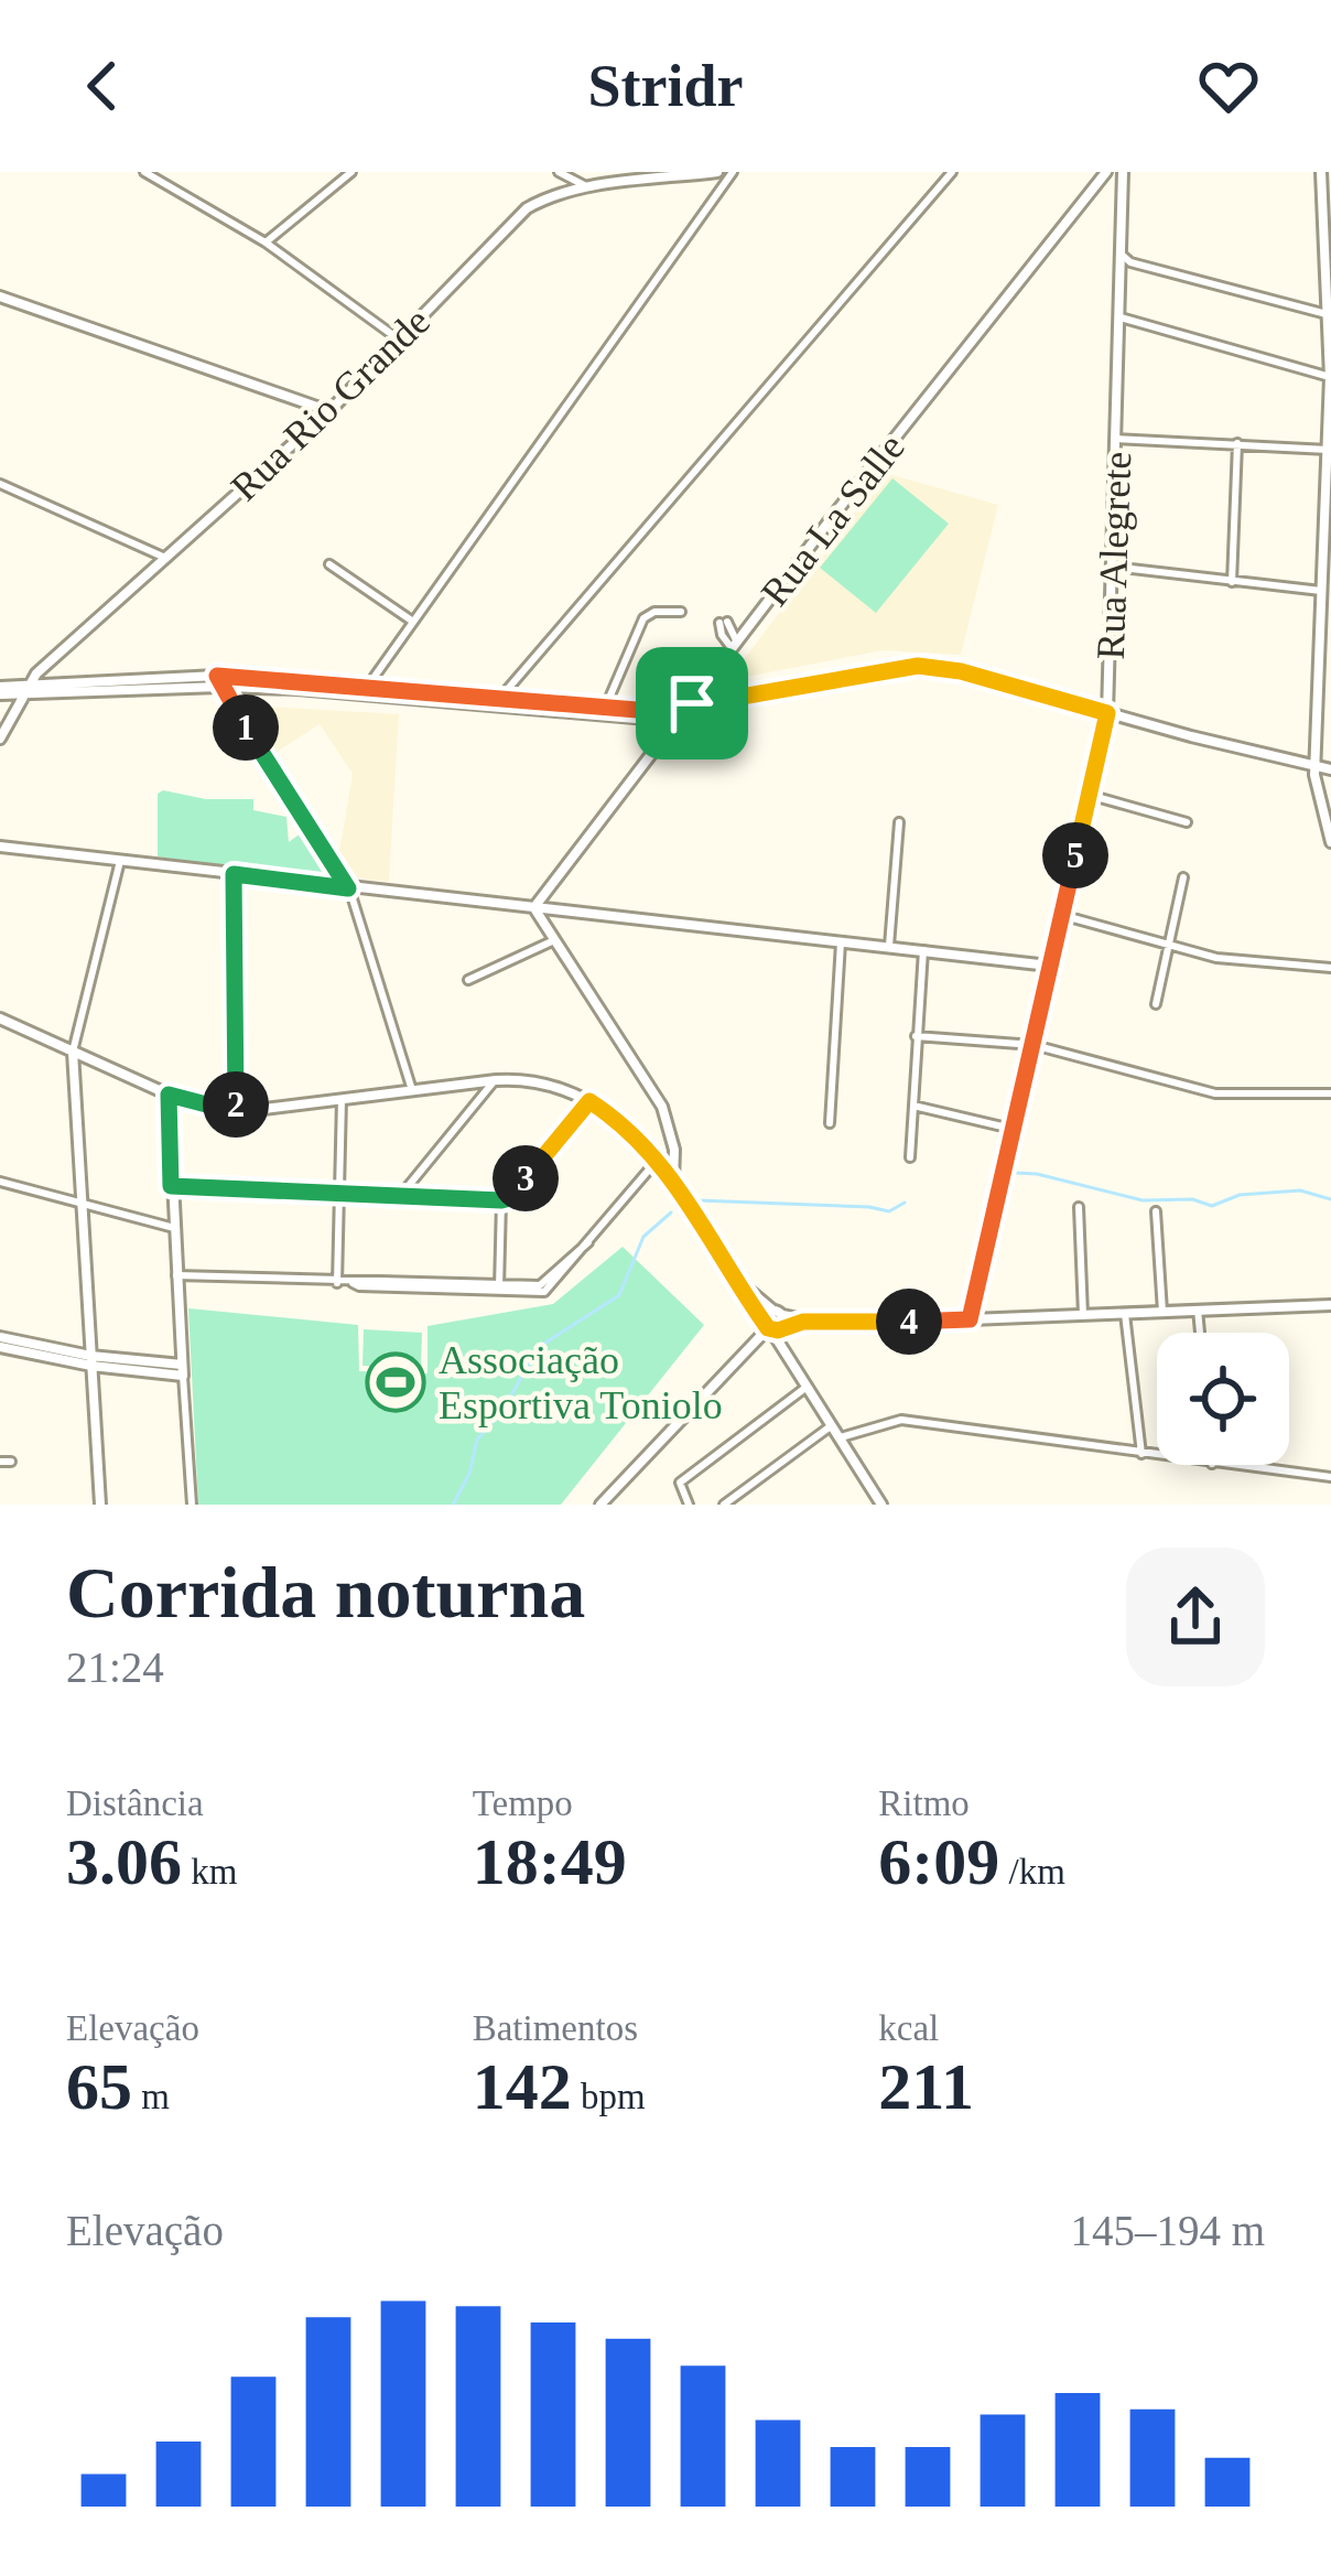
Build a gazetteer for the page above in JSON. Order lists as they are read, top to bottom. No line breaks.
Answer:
{"streets":{"street":["Rua Rio Grande","Rua La Salle","Rua Alegrete"]},"places":{"sports":["Associação Esportiva Toniolo"]},"page":{"header":"Stridr","pins":["1","5","2","3","4"],"heading":["Corrida noturna","21:24"],"stats":[["Distância","3.06 km"],["Tempo","18:49"],["Ritmo","6:09 /km"],["Elevação","65 m"],["Batimentos","142 bpm"],["kcal","211"]],"chart":["Elevação","145–194 m"]}}
